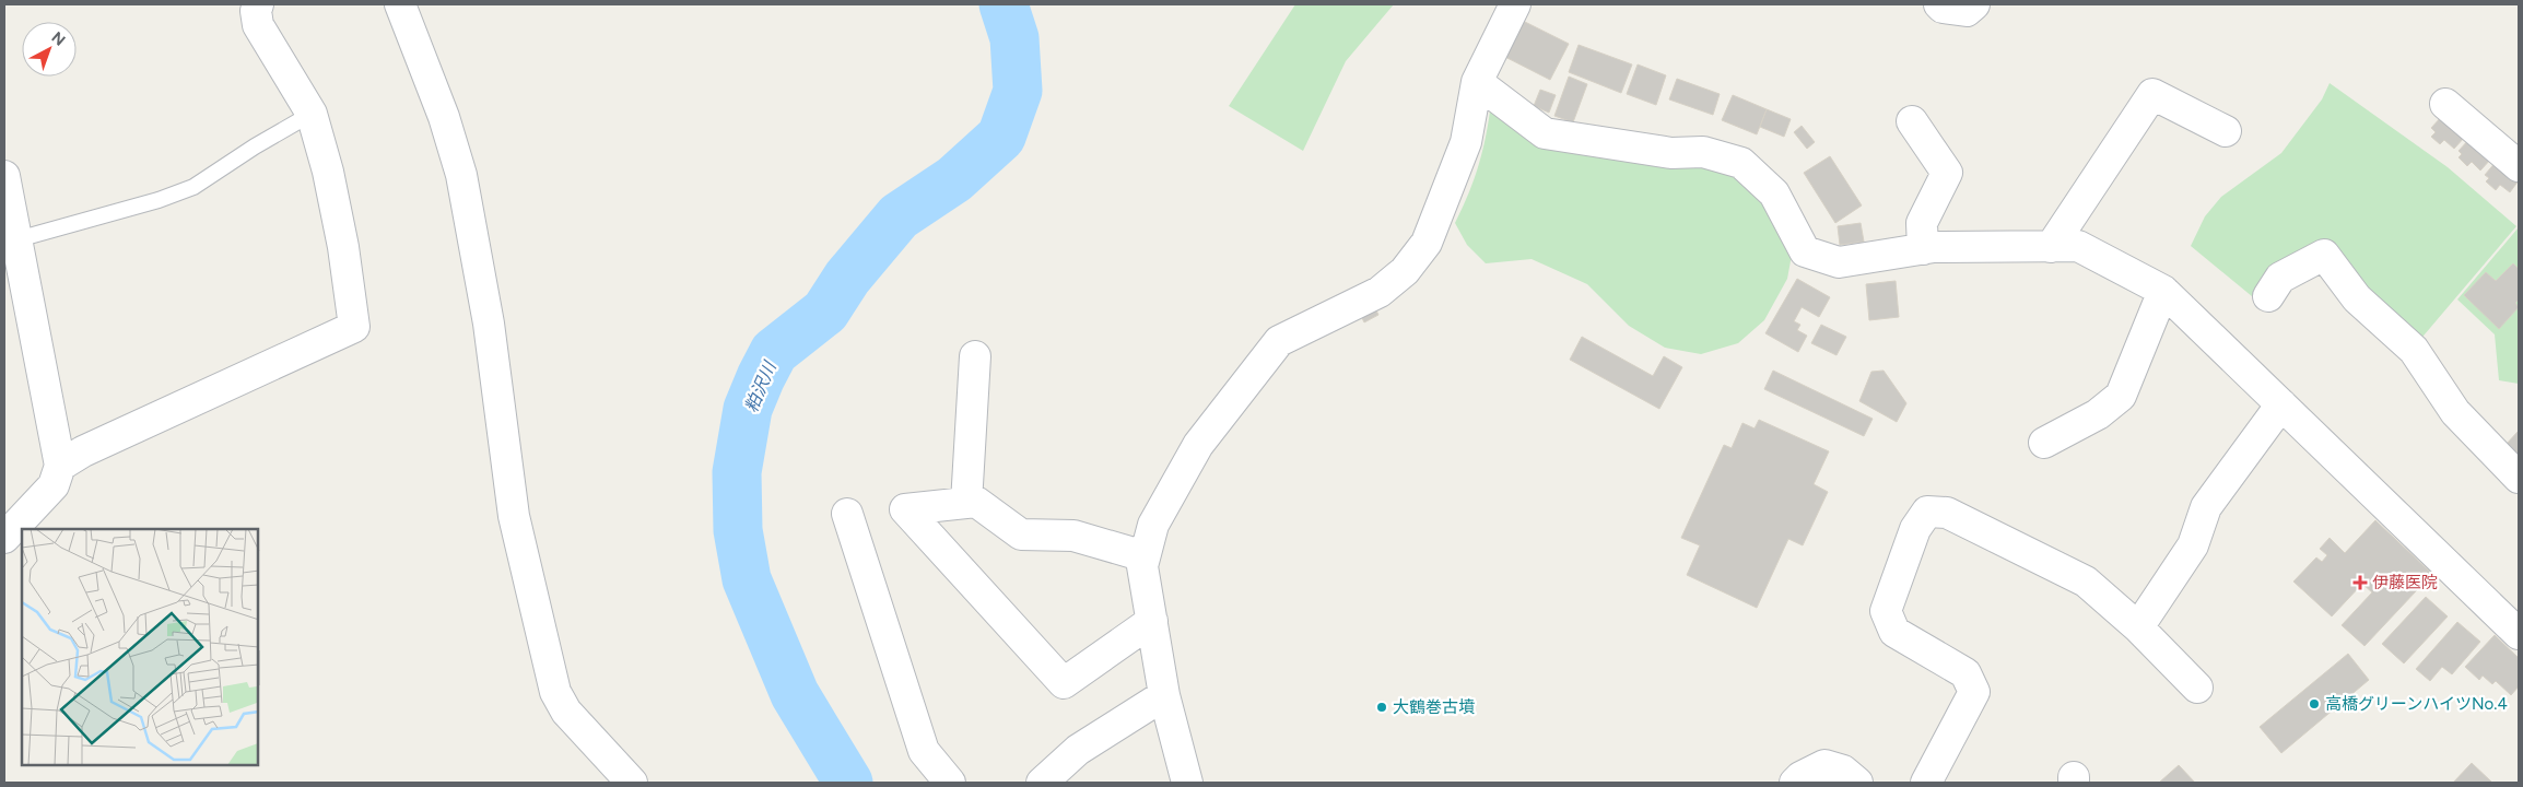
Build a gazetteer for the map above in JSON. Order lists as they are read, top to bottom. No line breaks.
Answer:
{"water":["粕沢川"],"places":{"health":["伊藤医院"],"other":["高橋グリーンハイツNo.4","大鶴巻古墳"]},"north":"top right"}
